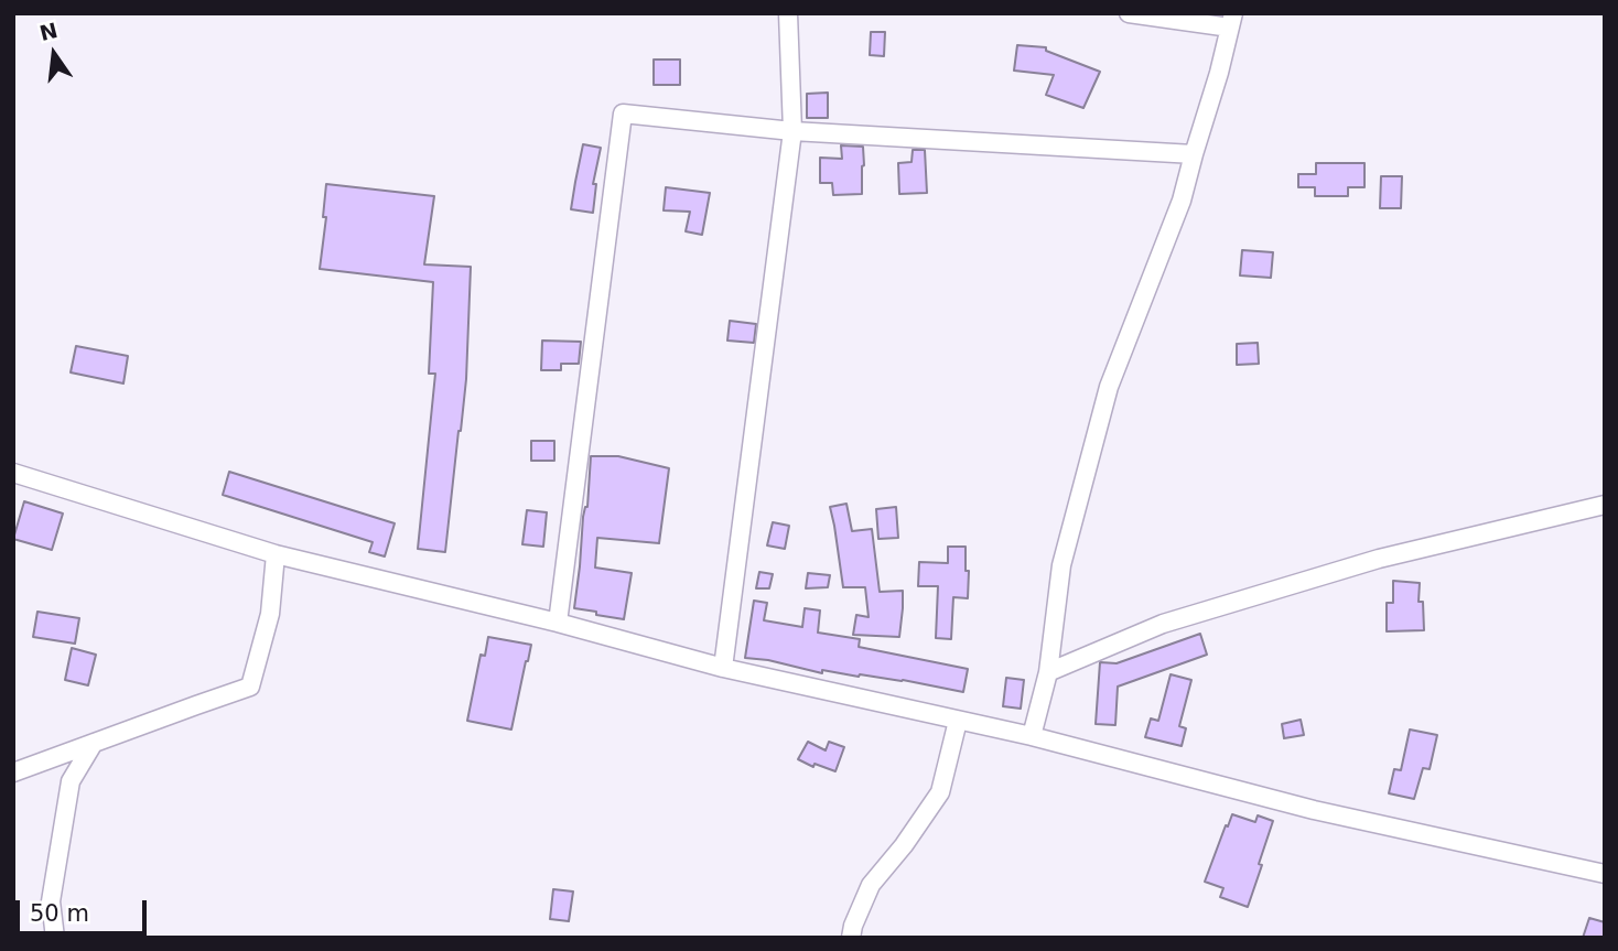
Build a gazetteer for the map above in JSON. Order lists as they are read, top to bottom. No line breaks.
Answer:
{"scale_bar":"50 m","north":"top"}
